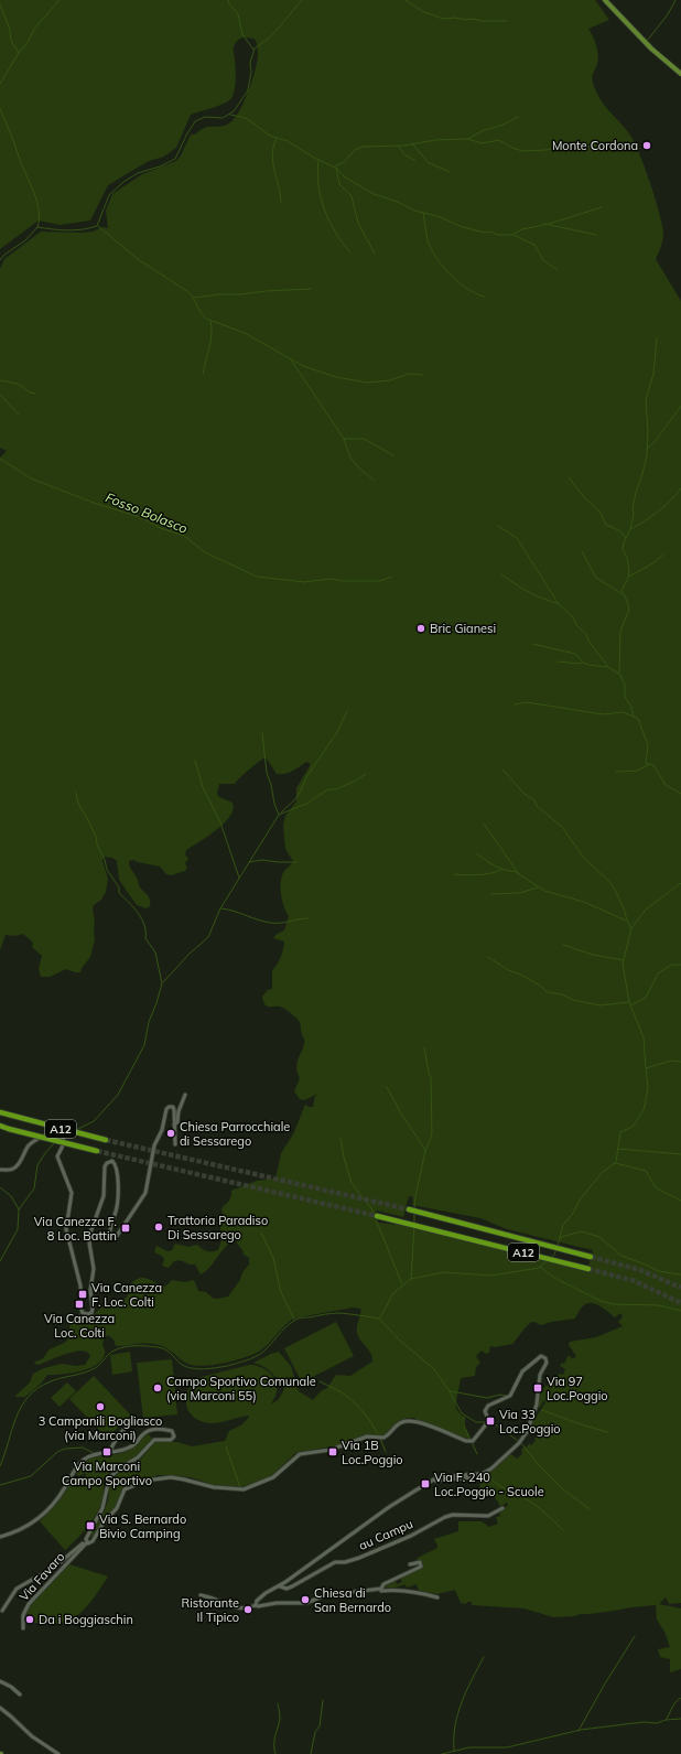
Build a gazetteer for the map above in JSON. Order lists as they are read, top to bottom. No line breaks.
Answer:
{"streets":{"highway":["A12"],"street":["au Campu","Via Favaro"]},"crossings":[["au Campu","Via Favaro"]],"water":["Fosso Bolasco"],"places":{"other":["Monte Cordona","Bric Gianesi","Chiesa Parrocchiale di Sessarego","Trattoria Paradiso Di Sessarego","Campo Sportivo Comunale (via Marconi 55)","3 Campanili Bogliasco (via Marconi)","Chiesa di San Bernardo","Ristorante Il Tipico","Da i Boggiaschin"],"transit":["Via Canezza F. 8 Loc. Battin","Via Canezza F. Loc. Colti","Via Canezza Loc. Colti","Via 97 Loc.Poggio","Via 33 Loc.Poggio","Via Marconi Campo Sportivo","Via 1B Loc.Poggio","Via F. 240 Loc.Poggio - Scuole","Via S. Bernardo Bivio Camping"]}}
